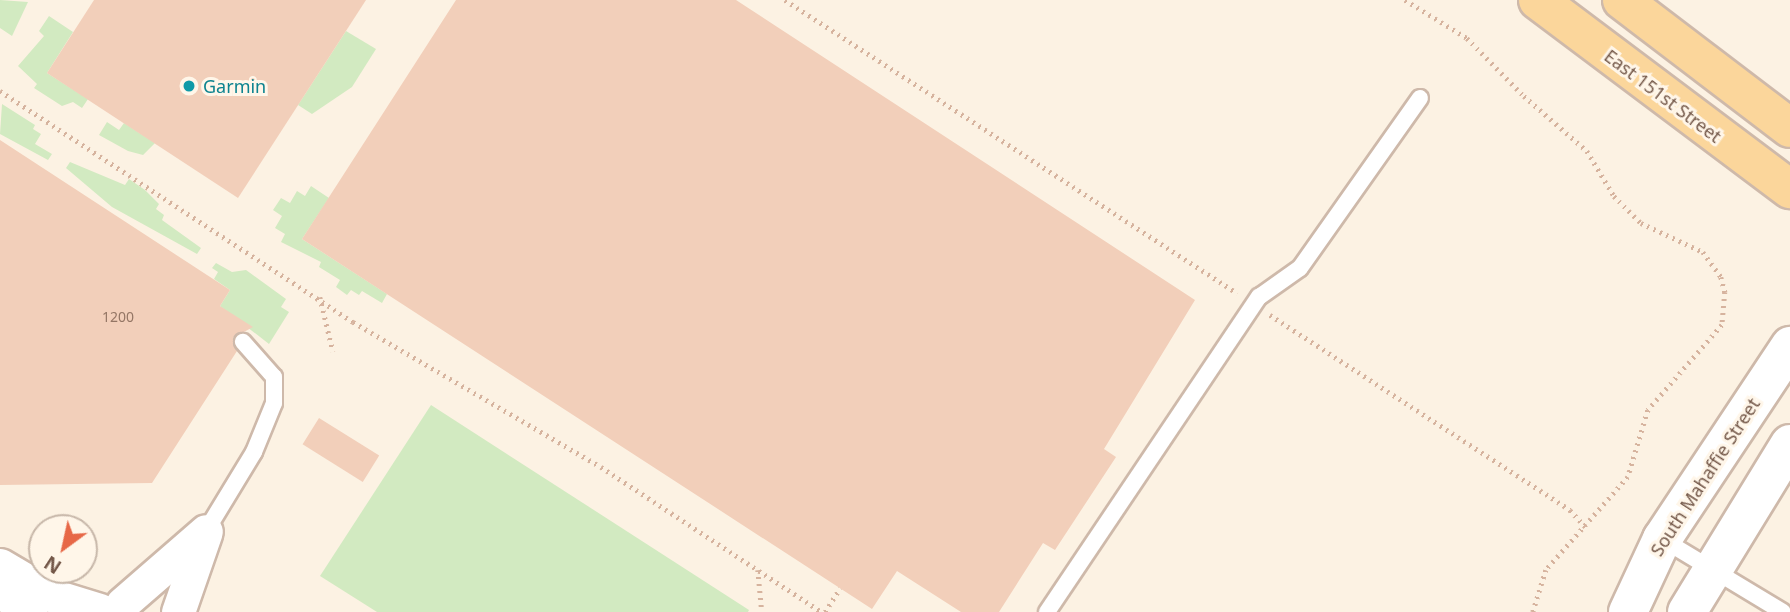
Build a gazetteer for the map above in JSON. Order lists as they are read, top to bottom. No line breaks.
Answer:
{"streets":{"main road":["East 151st Street"],"street":["South Mahaffie Street"]},"places":["Garmin"],"house_numbers":["1200"],"north":"bottom left"}
